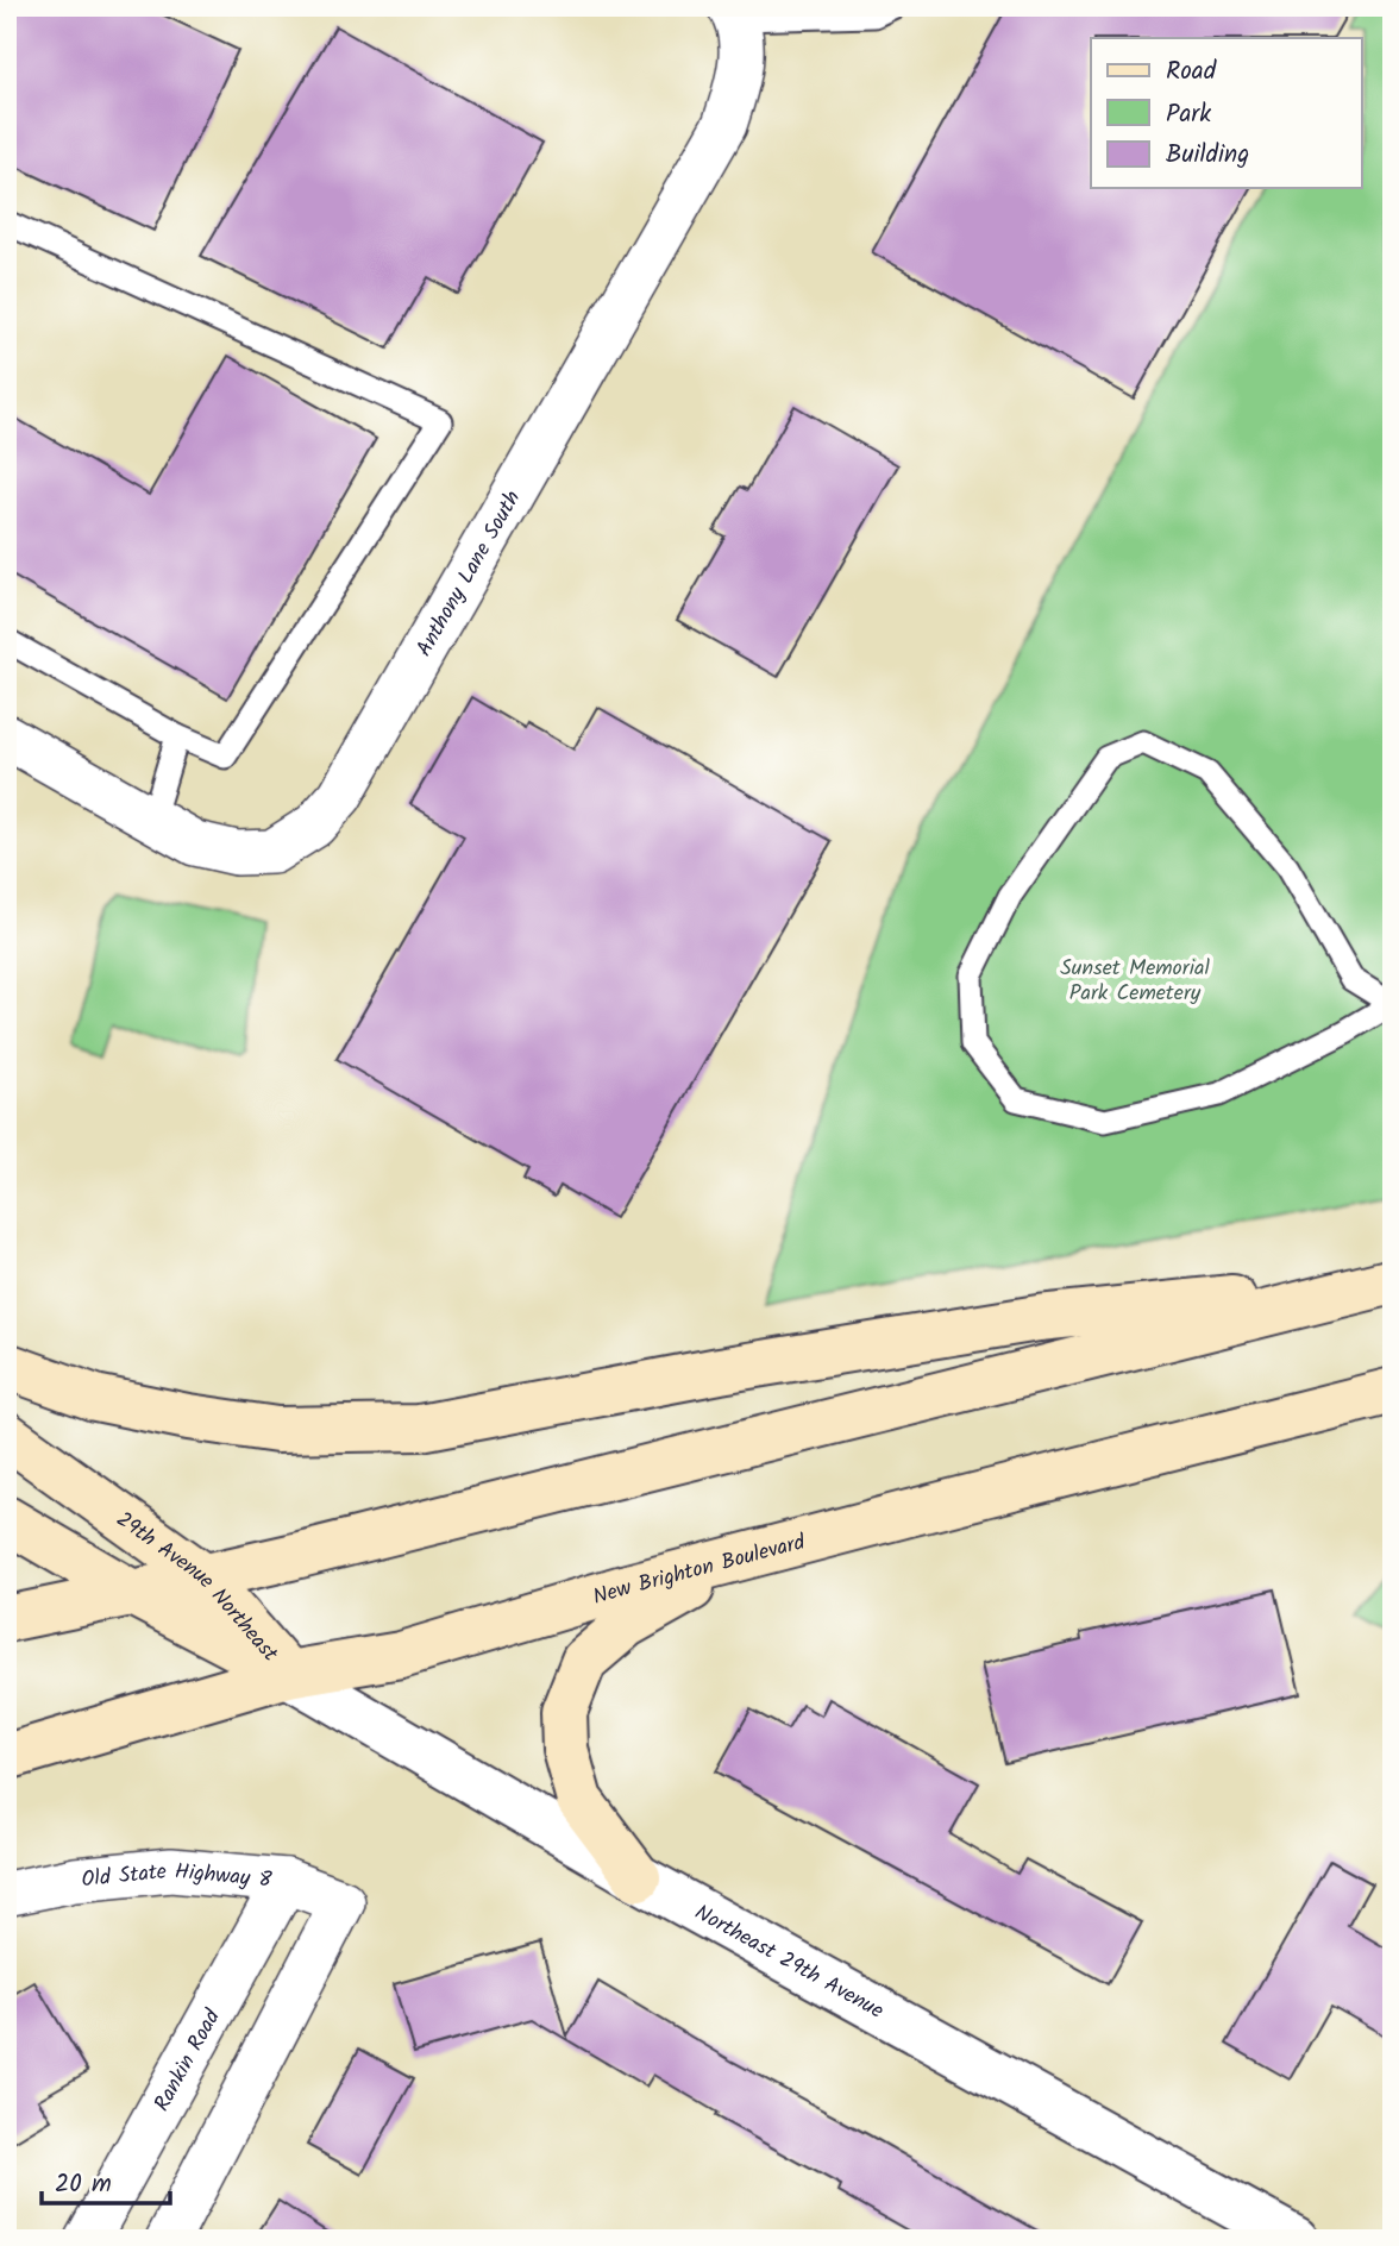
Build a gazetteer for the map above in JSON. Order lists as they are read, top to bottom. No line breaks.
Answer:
{"streets":{"main road":["New Brighton Boulevard","29th Avenue Northeast"],"street":["Anthony Lane South","Old State Highway 8","Northeast 29th Avenue","Rankin Road"]},"crossings":[["New Brighton Boulevard","29th Avenue Northeast"],["New Brighton Boulevard","Northeast 29th Avenue"],["29th Avenue Northeast","Northeast 29th Avenue"],["Old State Highway 8","Rankin Road"]],"parks":["Sunset Memorial Park Cemetery"],"legend":["Road","Park","Building"],"scale_bar":"20 m"}
